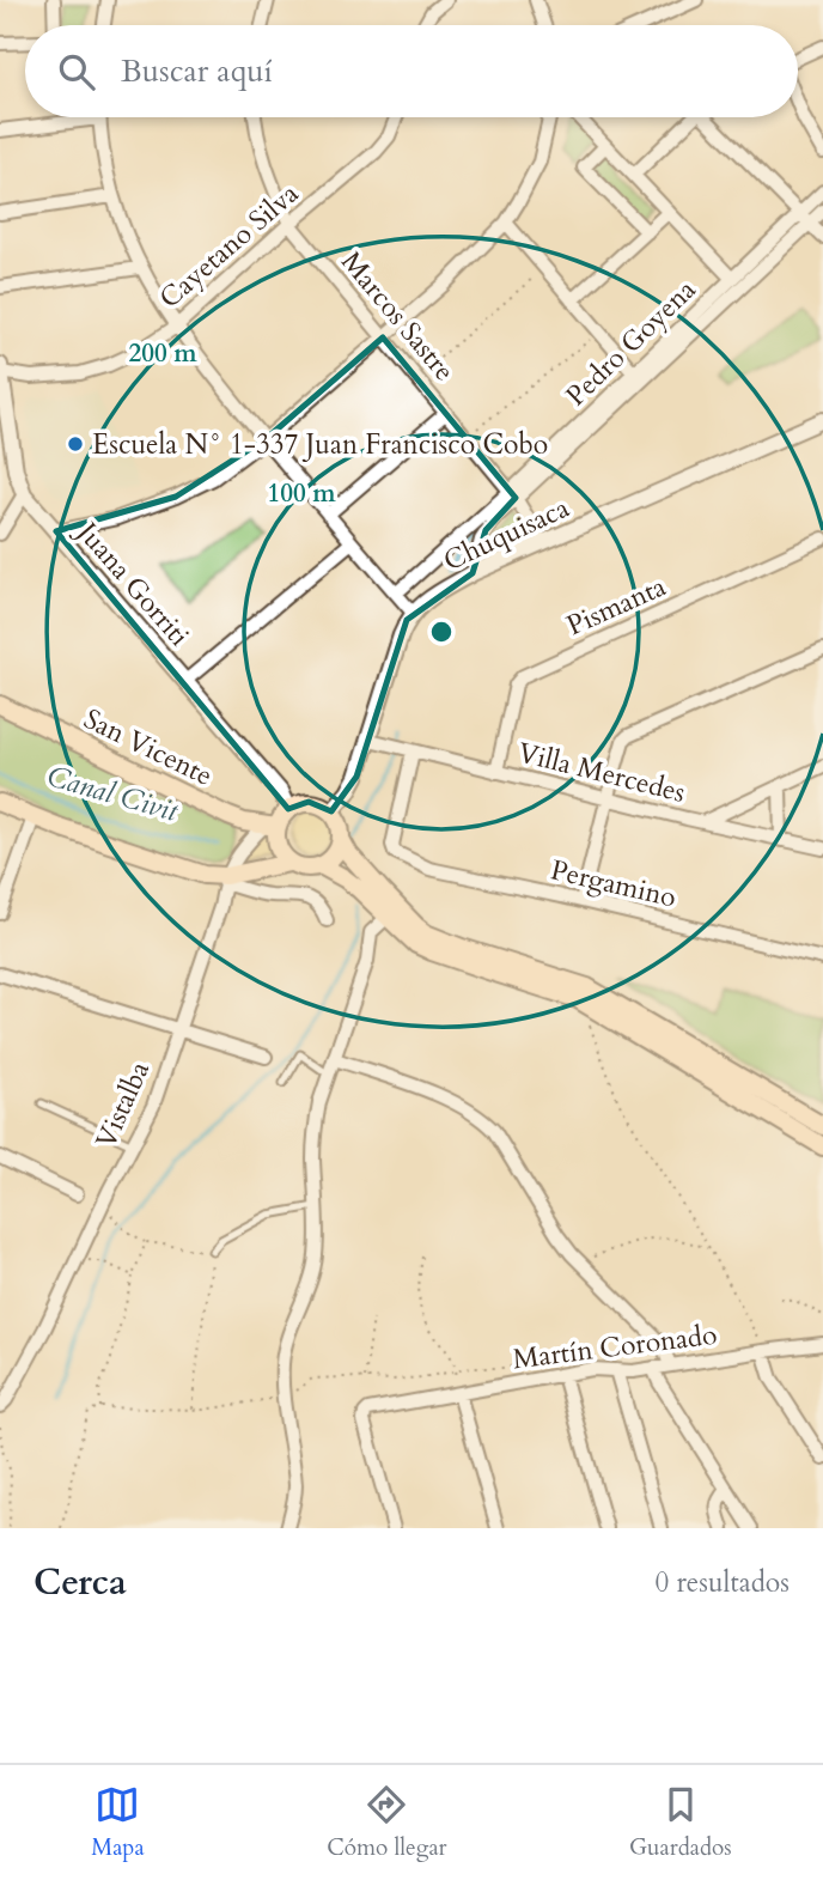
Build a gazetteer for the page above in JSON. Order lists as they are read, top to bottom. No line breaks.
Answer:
{"streets":{"main road":["San Vicente"],"street":["Cayetano Silva","Marcos Sastre","Pedro Goyena","Chuquisaca","Juana Gorriti","Pismanta","Villa Mercedes","Pergamino","Vistalba","Martín Coronado"]},"crossings":[["Cayetano Silva","Marcos Sastre"],["Cayetano Silva","Juana Gorriti"],["Marcos Sastre","Pedro Goyena"],["Marcos Sastre","Chuquisaca"],["Pedro Goyena","Chuquisaca"],["Juana Gorriti","San Vicente"],["Juana Gorriti","Vistalba"],["Pismanta","Villa Mercedes"],["San Vicente","Vistalba"],["Villa Mercedes","Pergamino"]],"water":["Canal Civit"],"places":["Escuela N° 1-337 Juan Francisco Cobo"],"page":{"search":"Buscar aquí","heading":["Cerca","0 resultados"],"nav":["Mapa","Cómo llegar","Guardados"]},"rings":["200 m","100 m"]}
